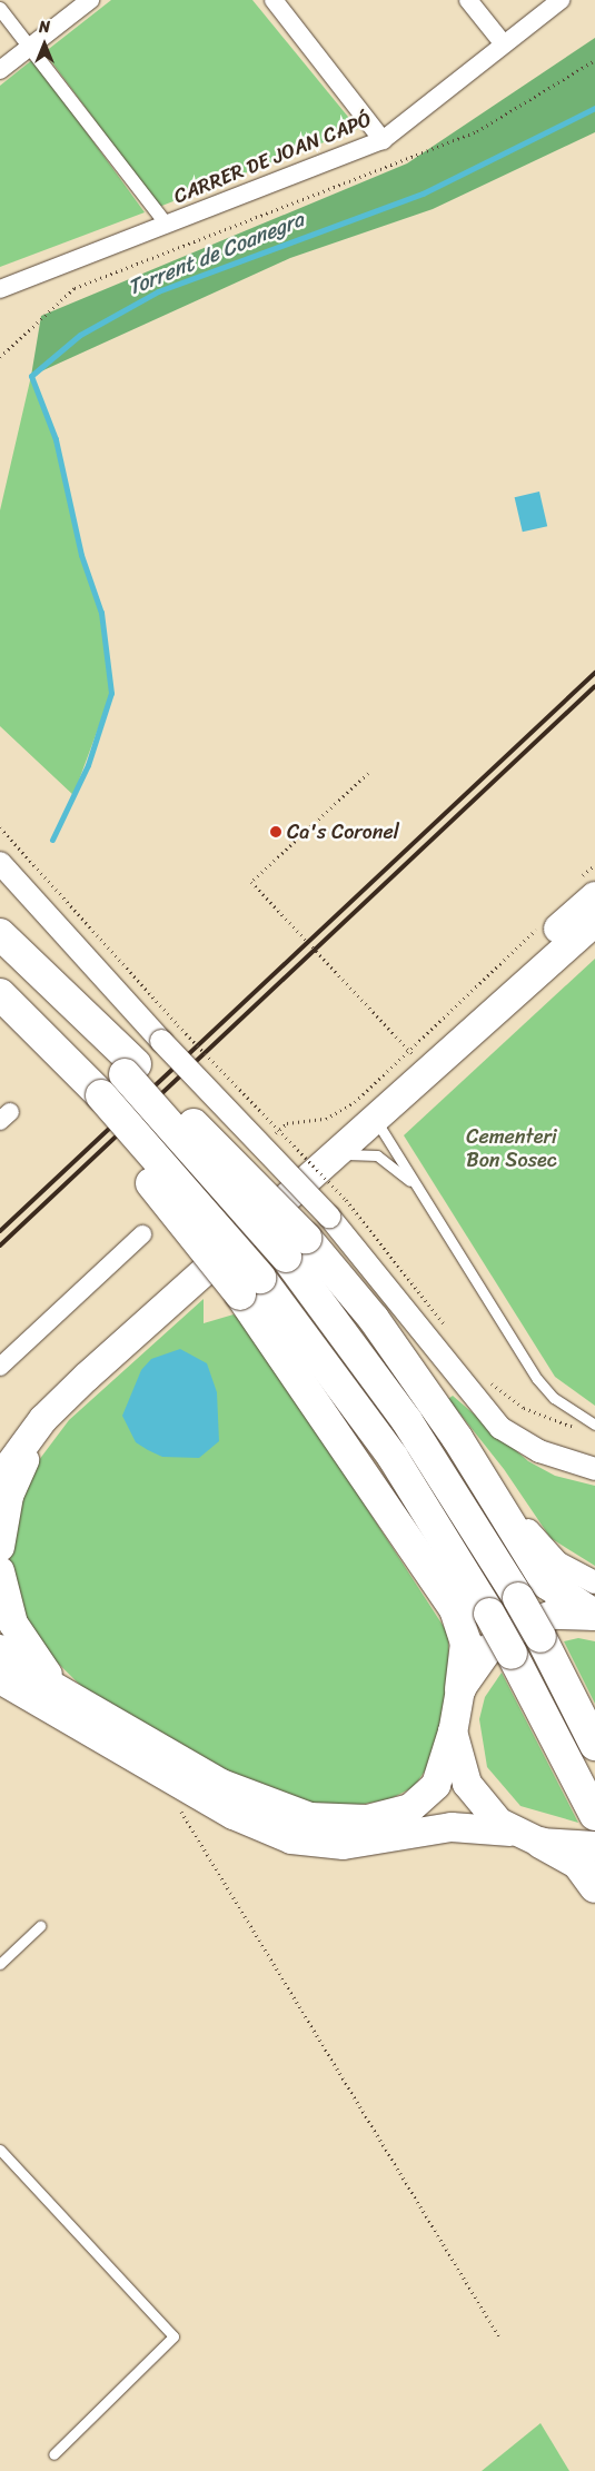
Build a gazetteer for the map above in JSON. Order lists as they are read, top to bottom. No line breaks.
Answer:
{"streets":{"street":["CARRER DE JOAN CAPÓ"]},"water":["Torrent de Coanegra"],"parks":["Cementeri Bon Sosec"],"places":["Ca's Coronel"],"north":"top"}
